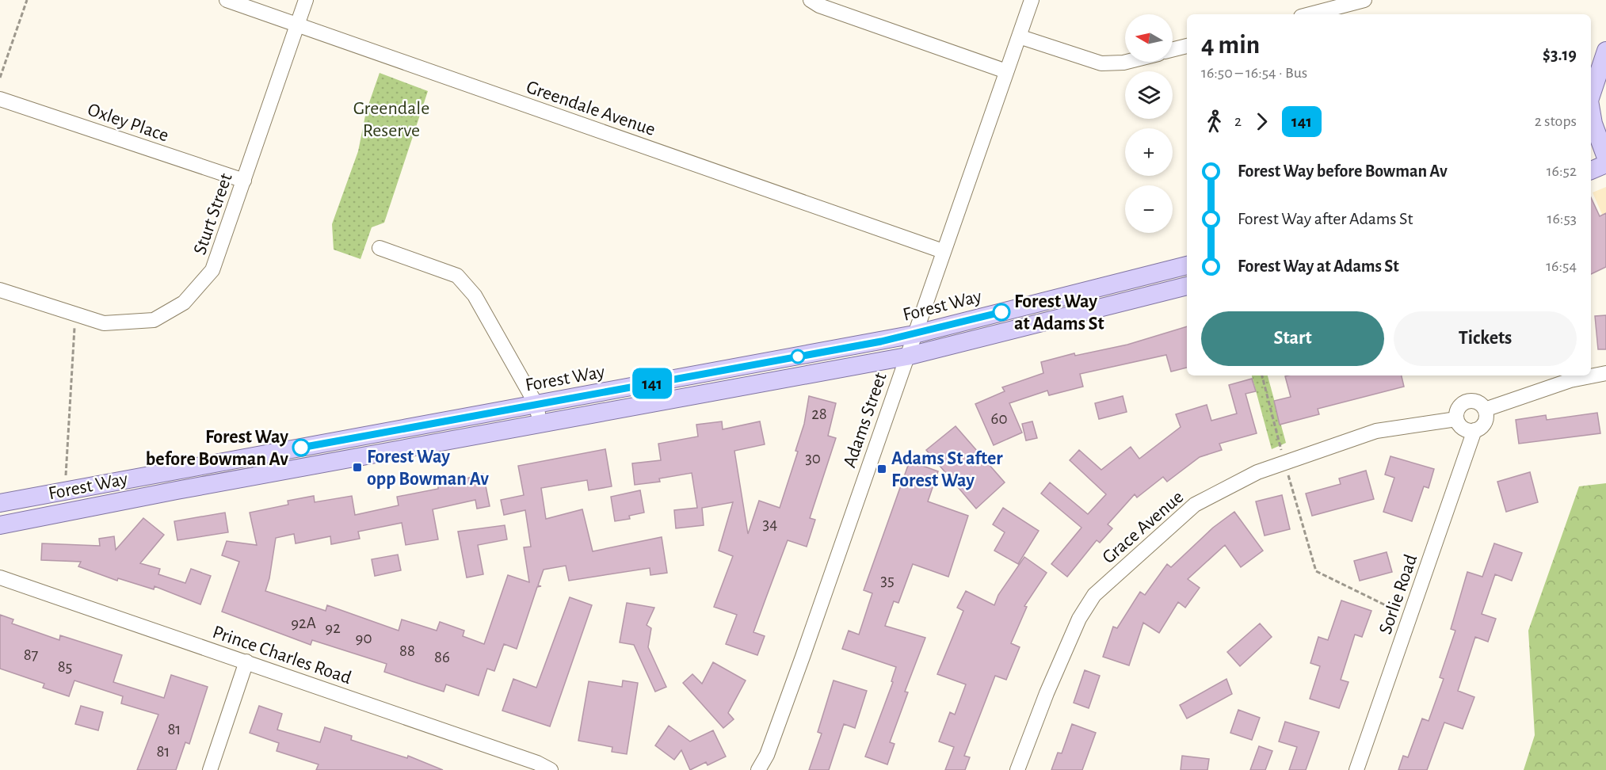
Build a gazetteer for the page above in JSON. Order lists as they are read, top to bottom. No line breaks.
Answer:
{"streets":{"main road":["Forest Way"],"street":["Greendale Avenue","Oxley Place","Sturt Street","Adams Street","Grace Avenue","Sorlie Road","Prince Charles Road"]},"crossings":[["Greendale Avenue","Sturt Street"],["Greendale Avenue","Adams Street"],["Oxley Place","Sturt Street"],["Forest Way","Adams Street"],["Grace Avenue","Sorlie Road"]],"parks":["Greendale Reserve"],"places":{"other":["Forest Way at Adams St","Forest Way before Bowman Av"],"transit":["Forest Way opp Bowman Av","Adams St after Forest Way"]},"lines":["bus line 141"],"house_numbers":["28","60","30","34","35","92A","92","90","88","87","86","85","81","81"],"north":"left","page":{"on_map":"141","map_buttons":["+","−"],"heading":["4 min","16:50 – 16:54 · Bus","$3.19"],"legs":["2","141","2 stops"],"list":[{"name":"Forest Way before Bowman Av","value":"16:52"},{"name":"Forest Way after Adams St","value":"16:53"},{"name":"Forest Way at Adams St","value":"16:54"}],"buttons":["Start","Tickets"]}}
